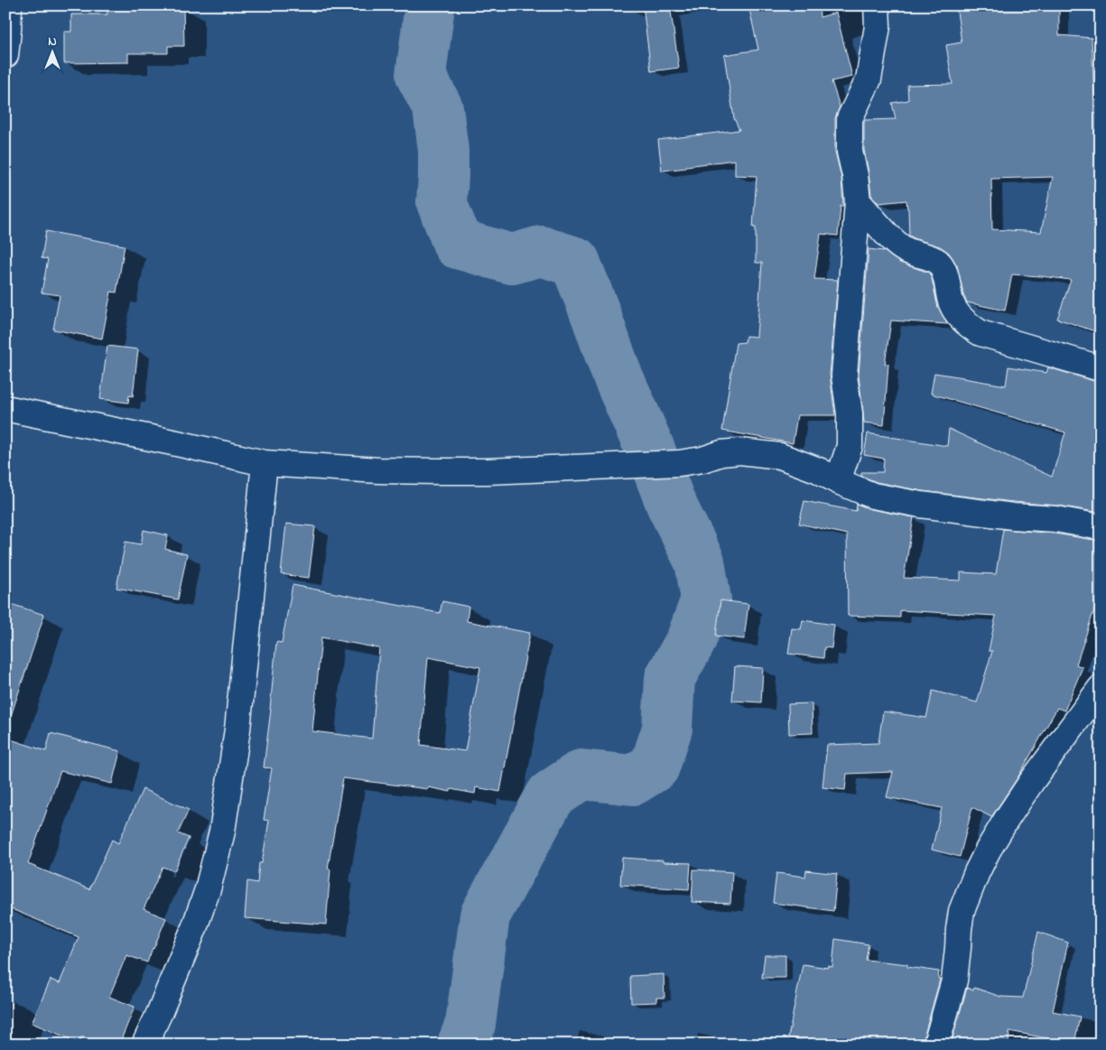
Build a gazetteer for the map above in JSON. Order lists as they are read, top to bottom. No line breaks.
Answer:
{"north":"top"}
